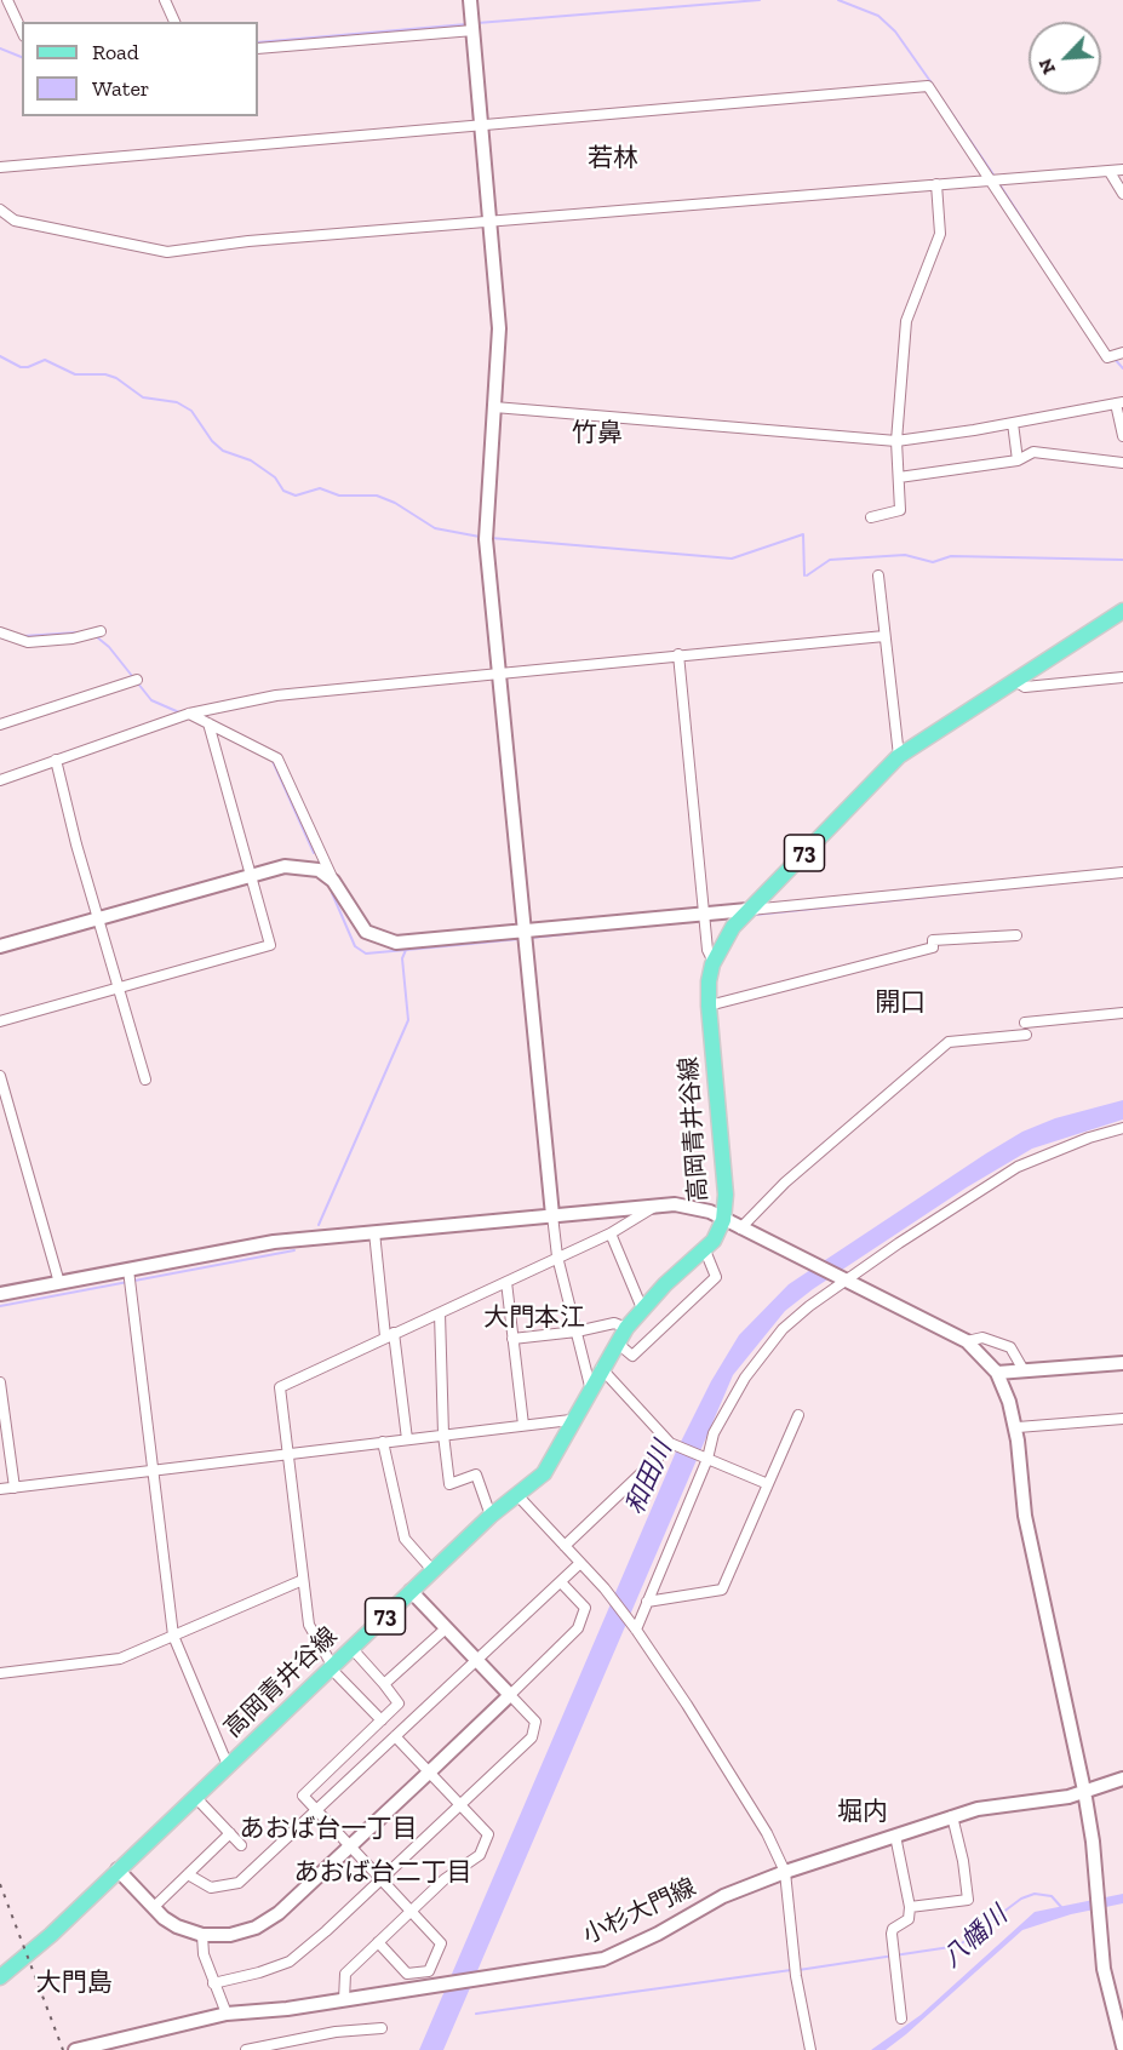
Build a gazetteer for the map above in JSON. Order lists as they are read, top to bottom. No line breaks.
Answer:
{"streets":{"main road":["73","高岡青井谷線"],"street":["小杉大門線"]},"districts":["若林","竹鼻","開口","大門本江","堀内","あおば台一丁目","あおば台二丁目","大門島"],"water":["和田川","八幡川"],"legend":["Road","Water"],"north":"bottom left"}
